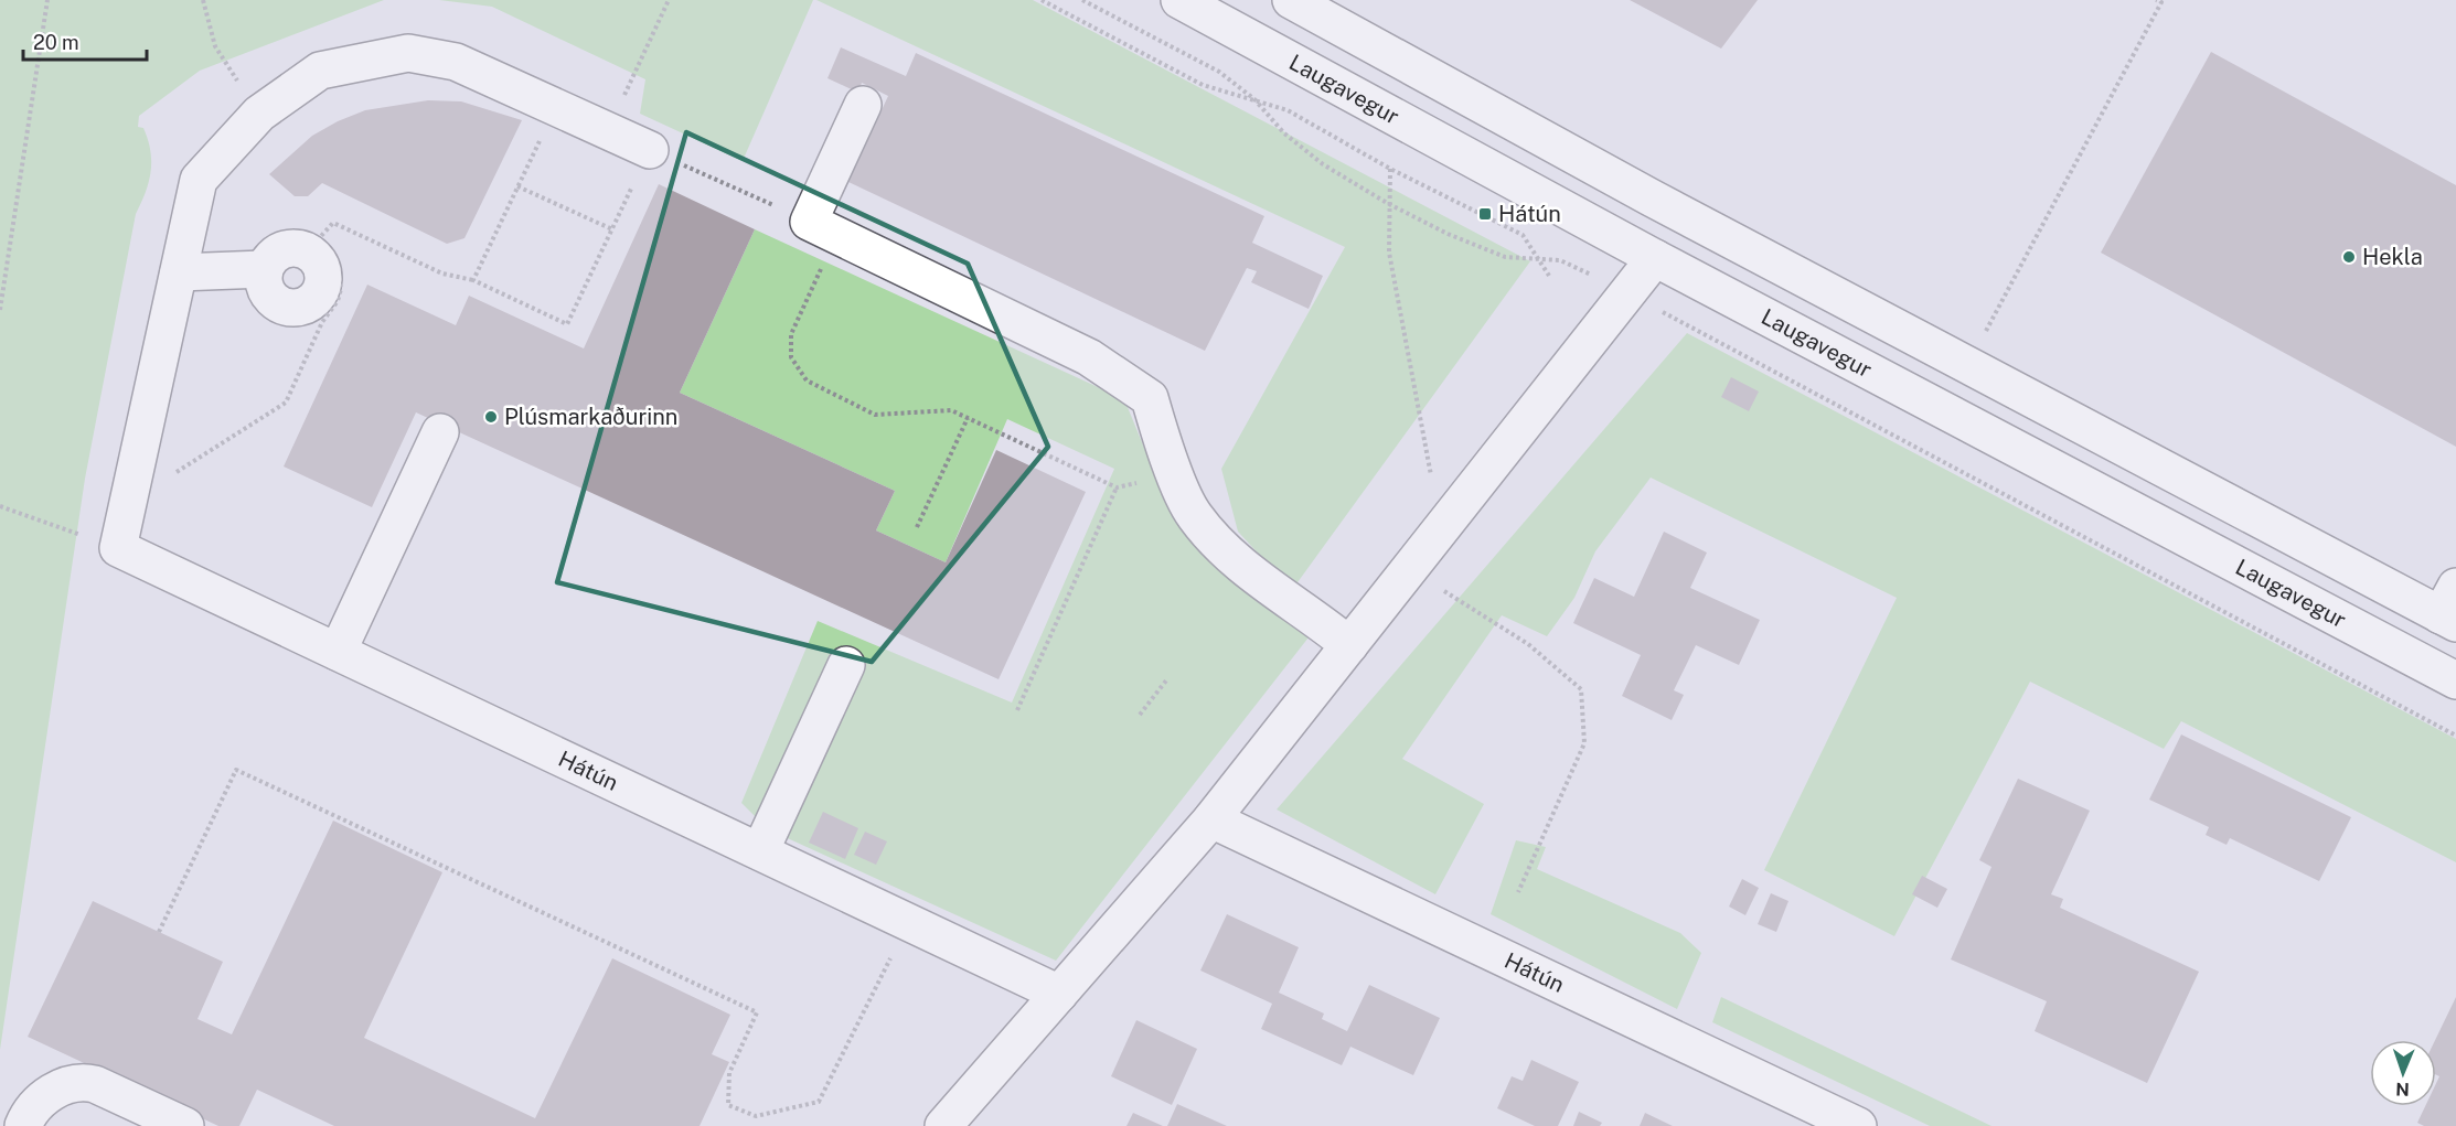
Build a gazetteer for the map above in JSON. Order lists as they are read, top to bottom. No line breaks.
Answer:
{"streets":{"street":["Laugavegur","Hátún"]},"places":{"transit":["Hátún"],"other":["Hekla","Plúsmarkaðurinn"]},"scale_bar":"20 m","north":"bottom"}
